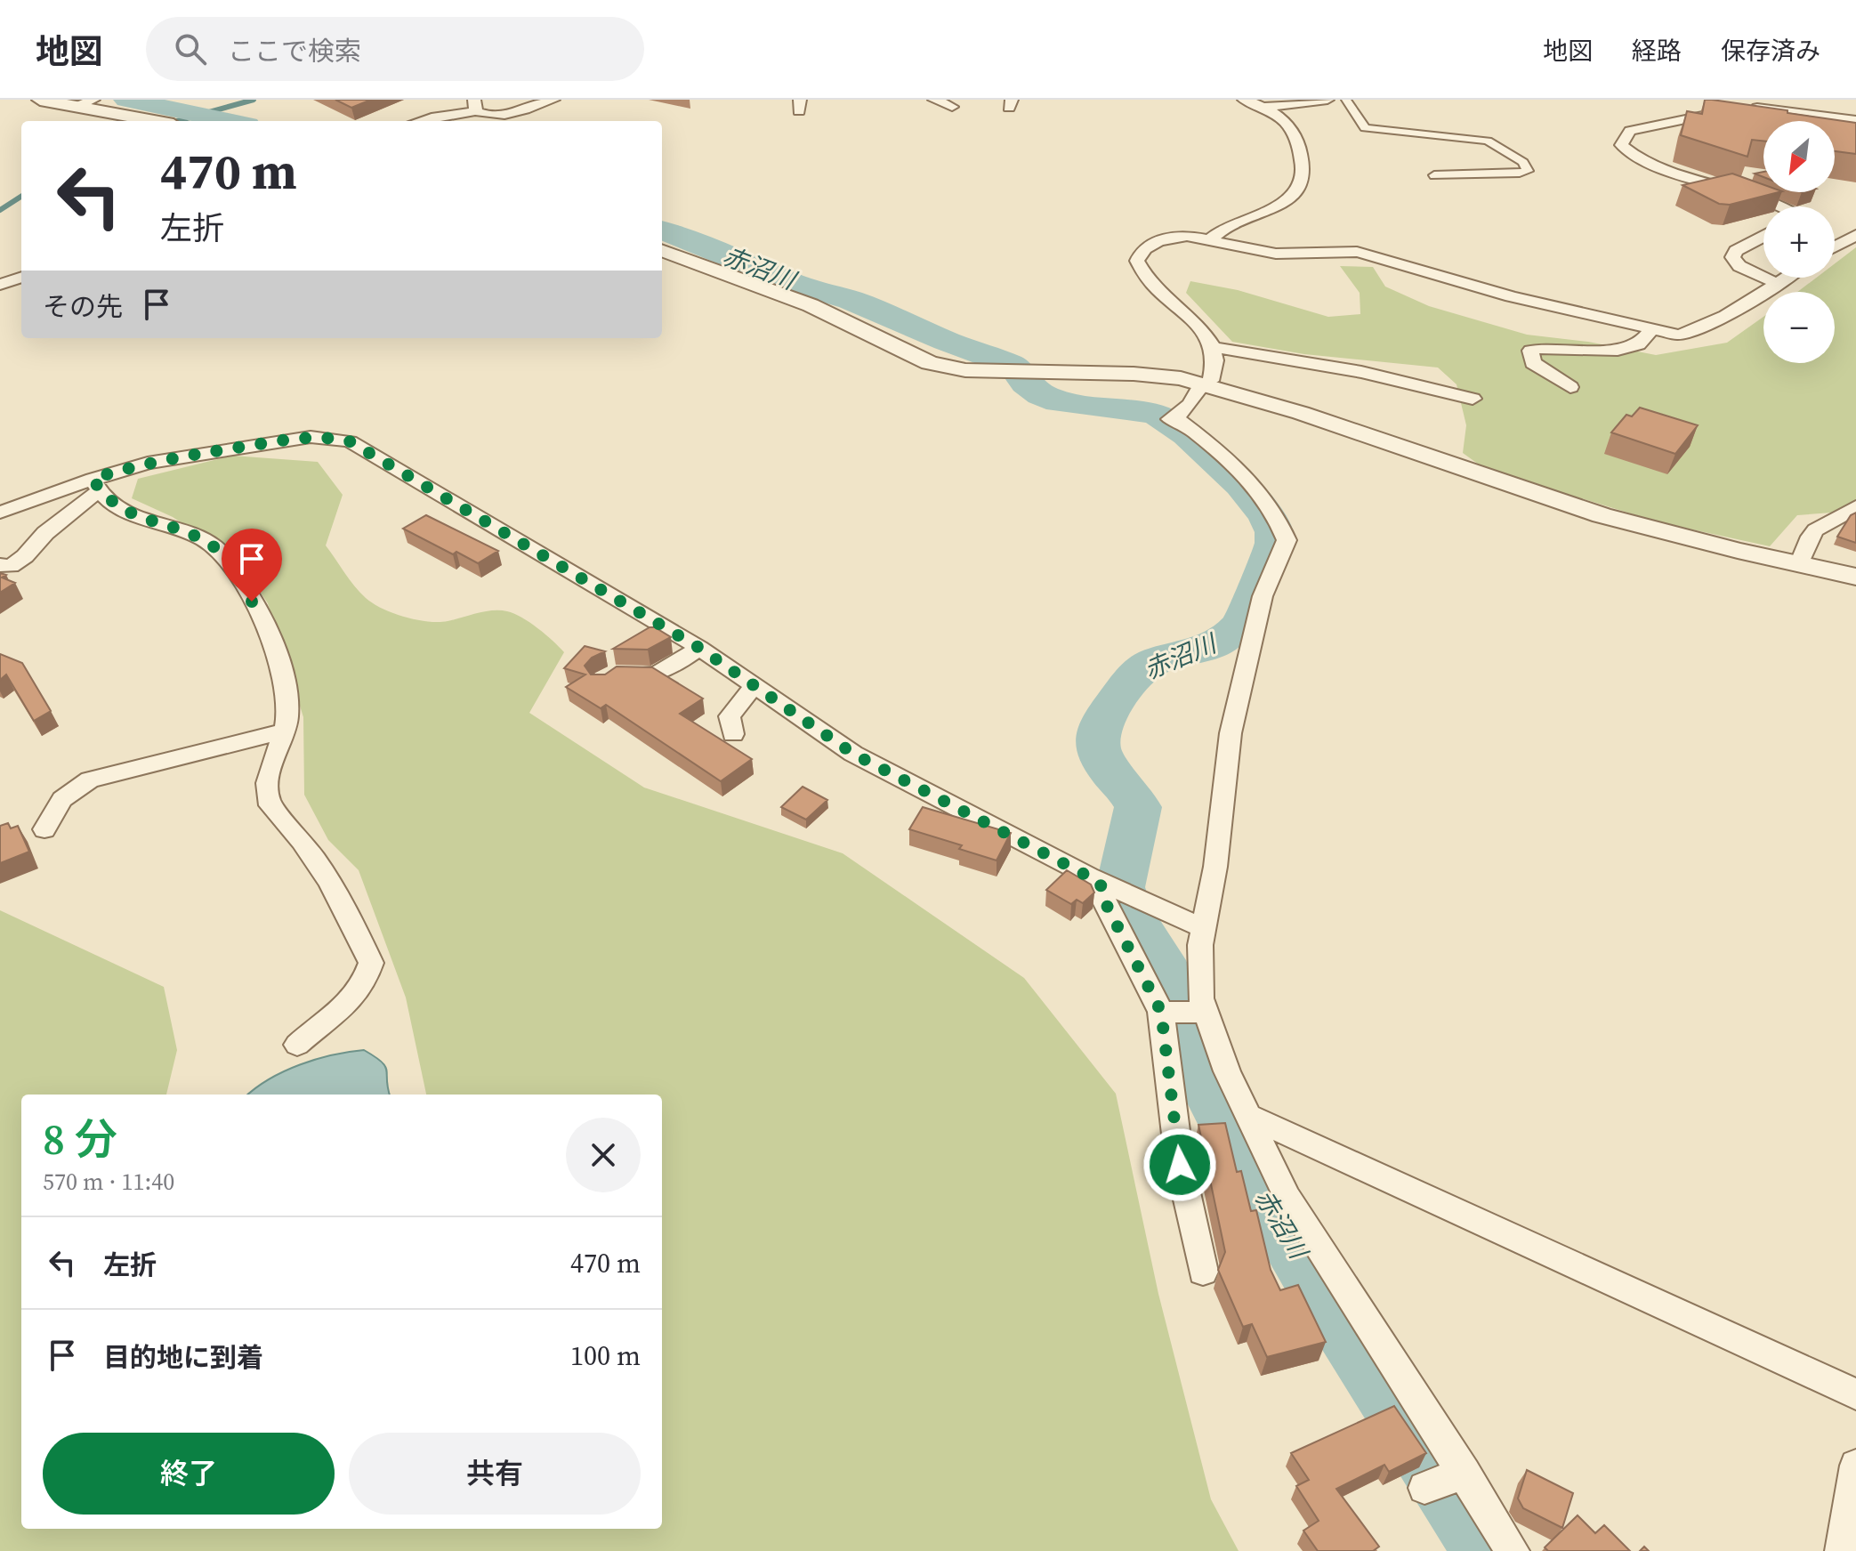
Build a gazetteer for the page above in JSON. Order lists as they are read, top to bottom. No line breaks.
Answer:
{"water":["赤沼川"],"north":"bottom left","page":{"header":"地図","search":"ここで検索","nav":["地図","経路","保存済み"],"map_buttons":["+","−"],"turn":["470 m","左折"],"then":"その先","heading":["8 分","570 m · 11:40"],"list":[{"name":"左折","value":"470 m"},{"name":"目的地に到着","value":"100 m"}],"buttons":["終了","共有"]}}
